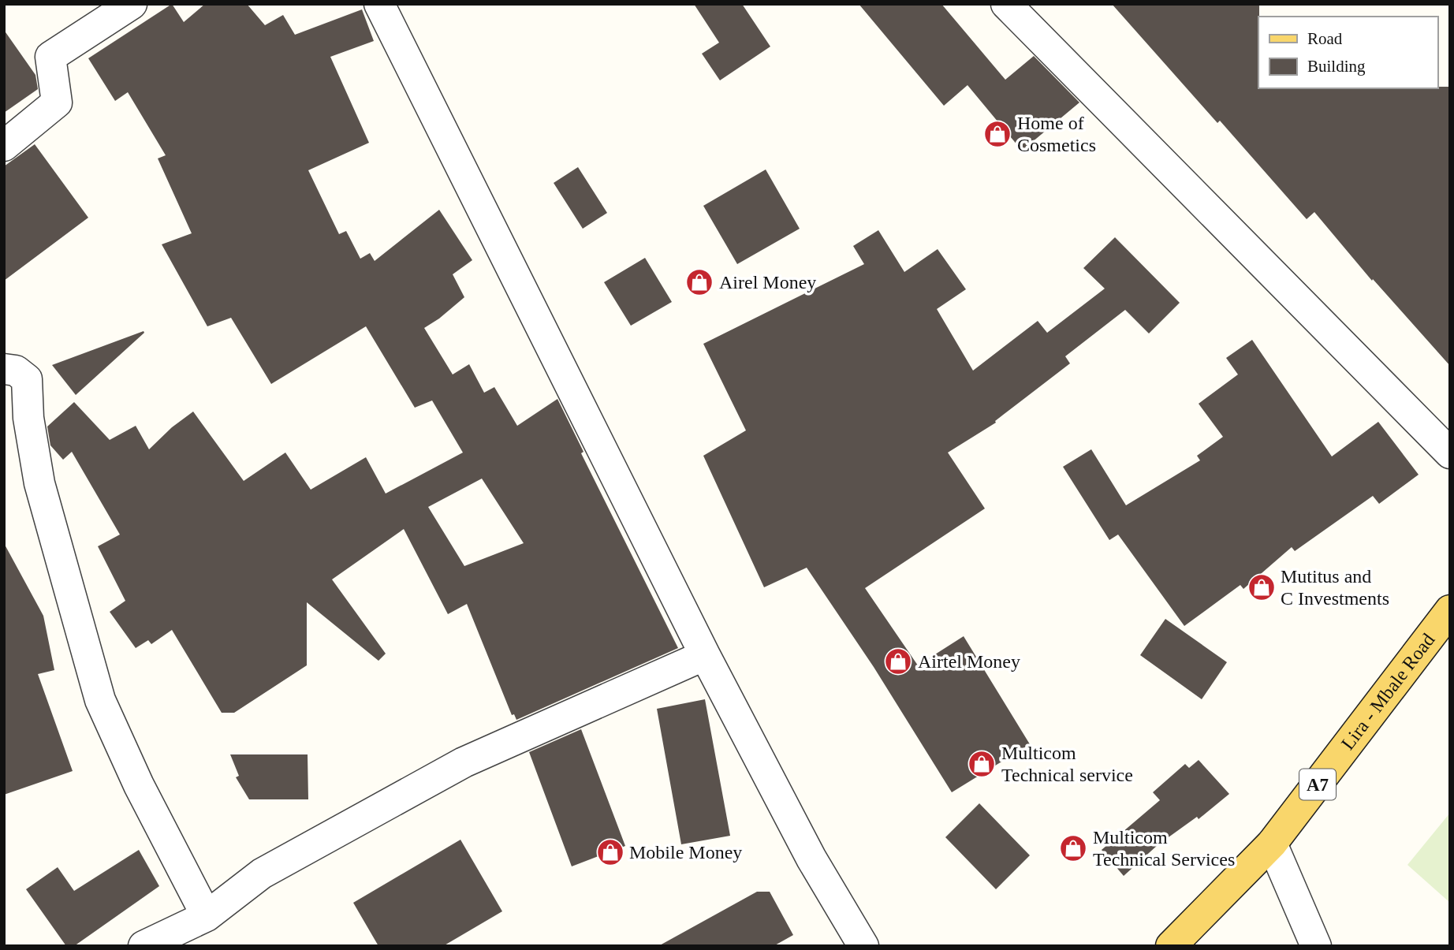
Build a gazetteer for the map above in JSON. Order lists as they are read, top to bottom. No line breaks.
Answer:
{"streets":{"main road":["Lira - Mbale Road","A7"]},"places":{"shop":["Home of Cosmetics","Airel Money","Mutitus and C Investments","Airtel Money","Multicom Technical service","Multicom Technical Services","Mobile Money"]},"legend":["Road","Building"]}
